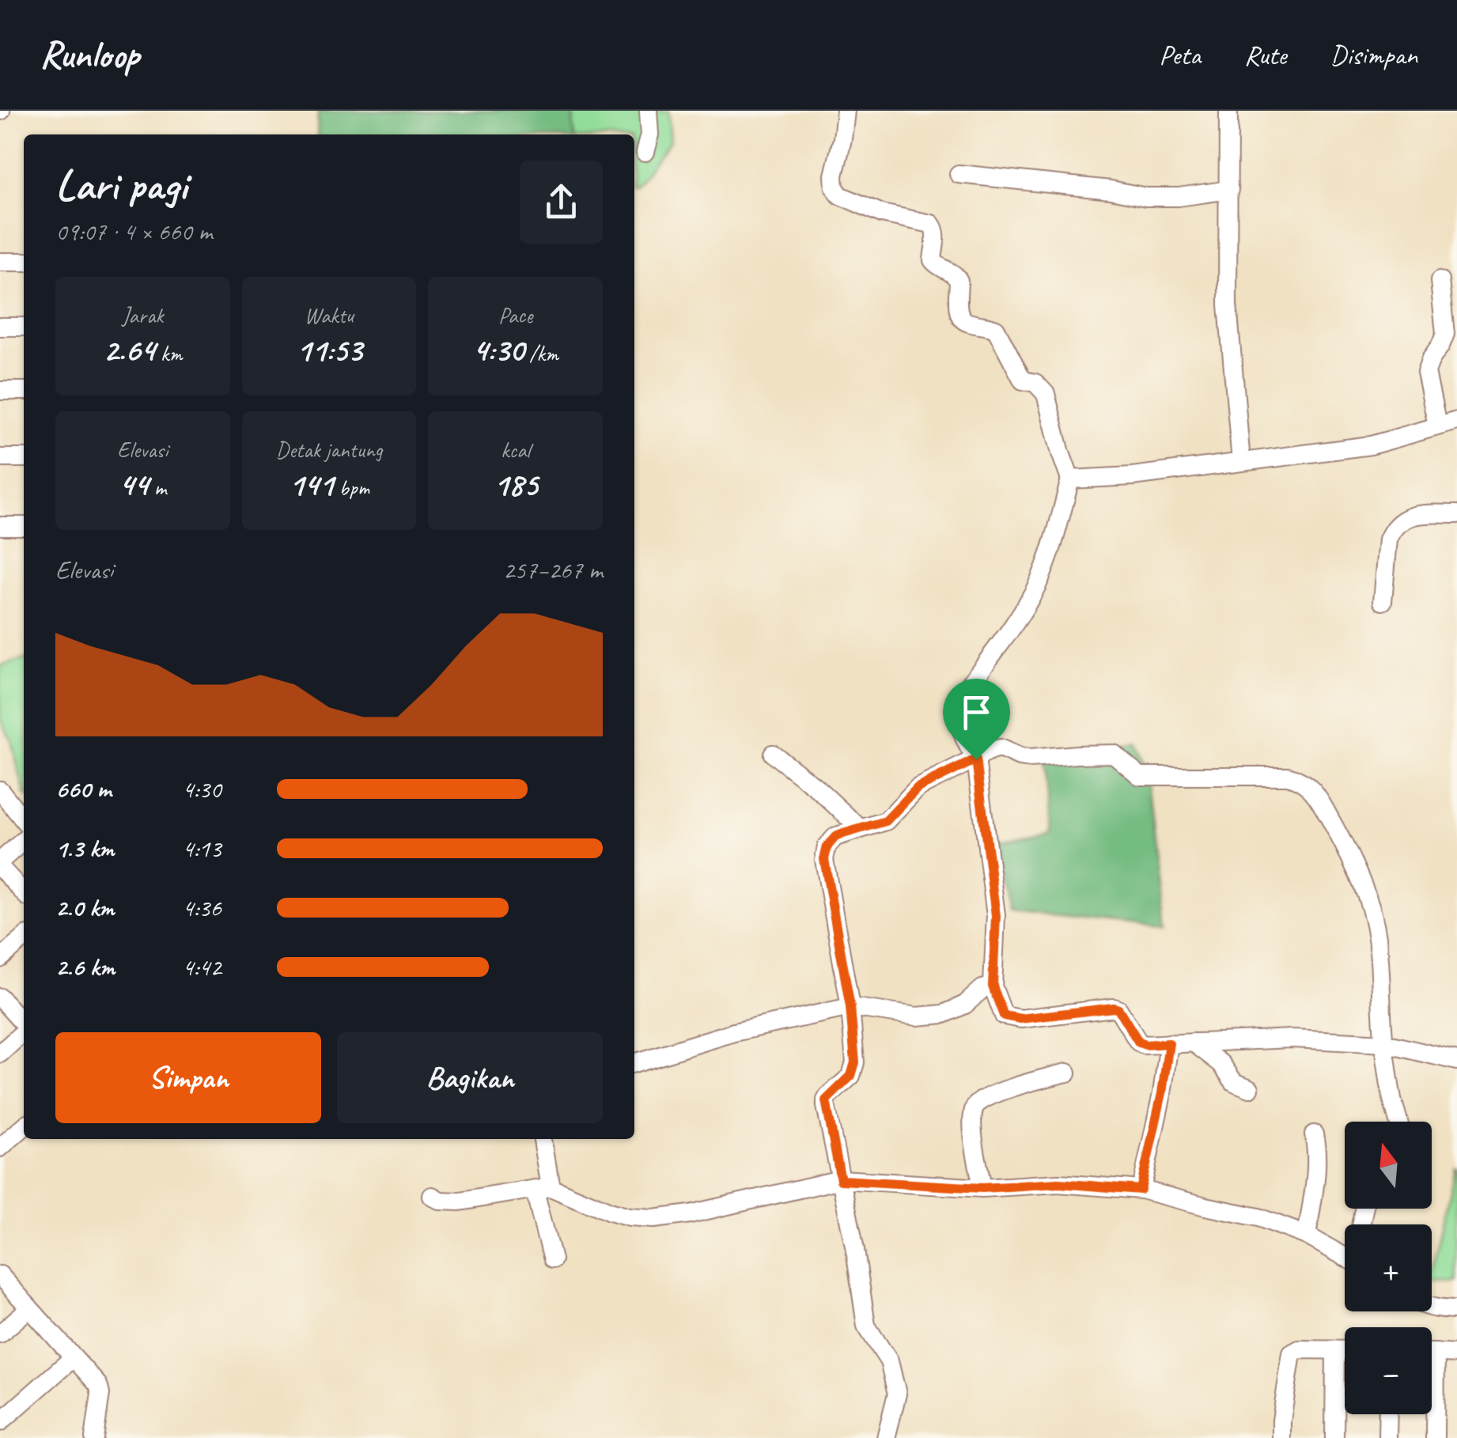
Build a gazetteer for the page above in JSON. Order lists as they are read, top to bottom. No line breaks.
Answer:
{"north":"top","page":{"header":"Runloop","nav":["Peta","Rute","Disimpan"],"heading":["Lari pagi","09:07 · 4 × 660 m"],"stats":[["Jarak","2.64 km"],["Waktu","11:53"],["Pace","4:30 /km"],["Elevasi","44 m"],["Detak jantung","141 bpm"],["kcal","185"]],"chart":["Elevasi","257–267 m"],"list":[{"name":"660 m","note":"4:30"},{"name":"1.3 km","note":"4:13"},{"name":"2.0 km","note":"4:36"},{"name":"2.6 km","note":"4:42"}],"buttons":["Simpan","Bagikan"],"map_buttons":["+","−"]}}
